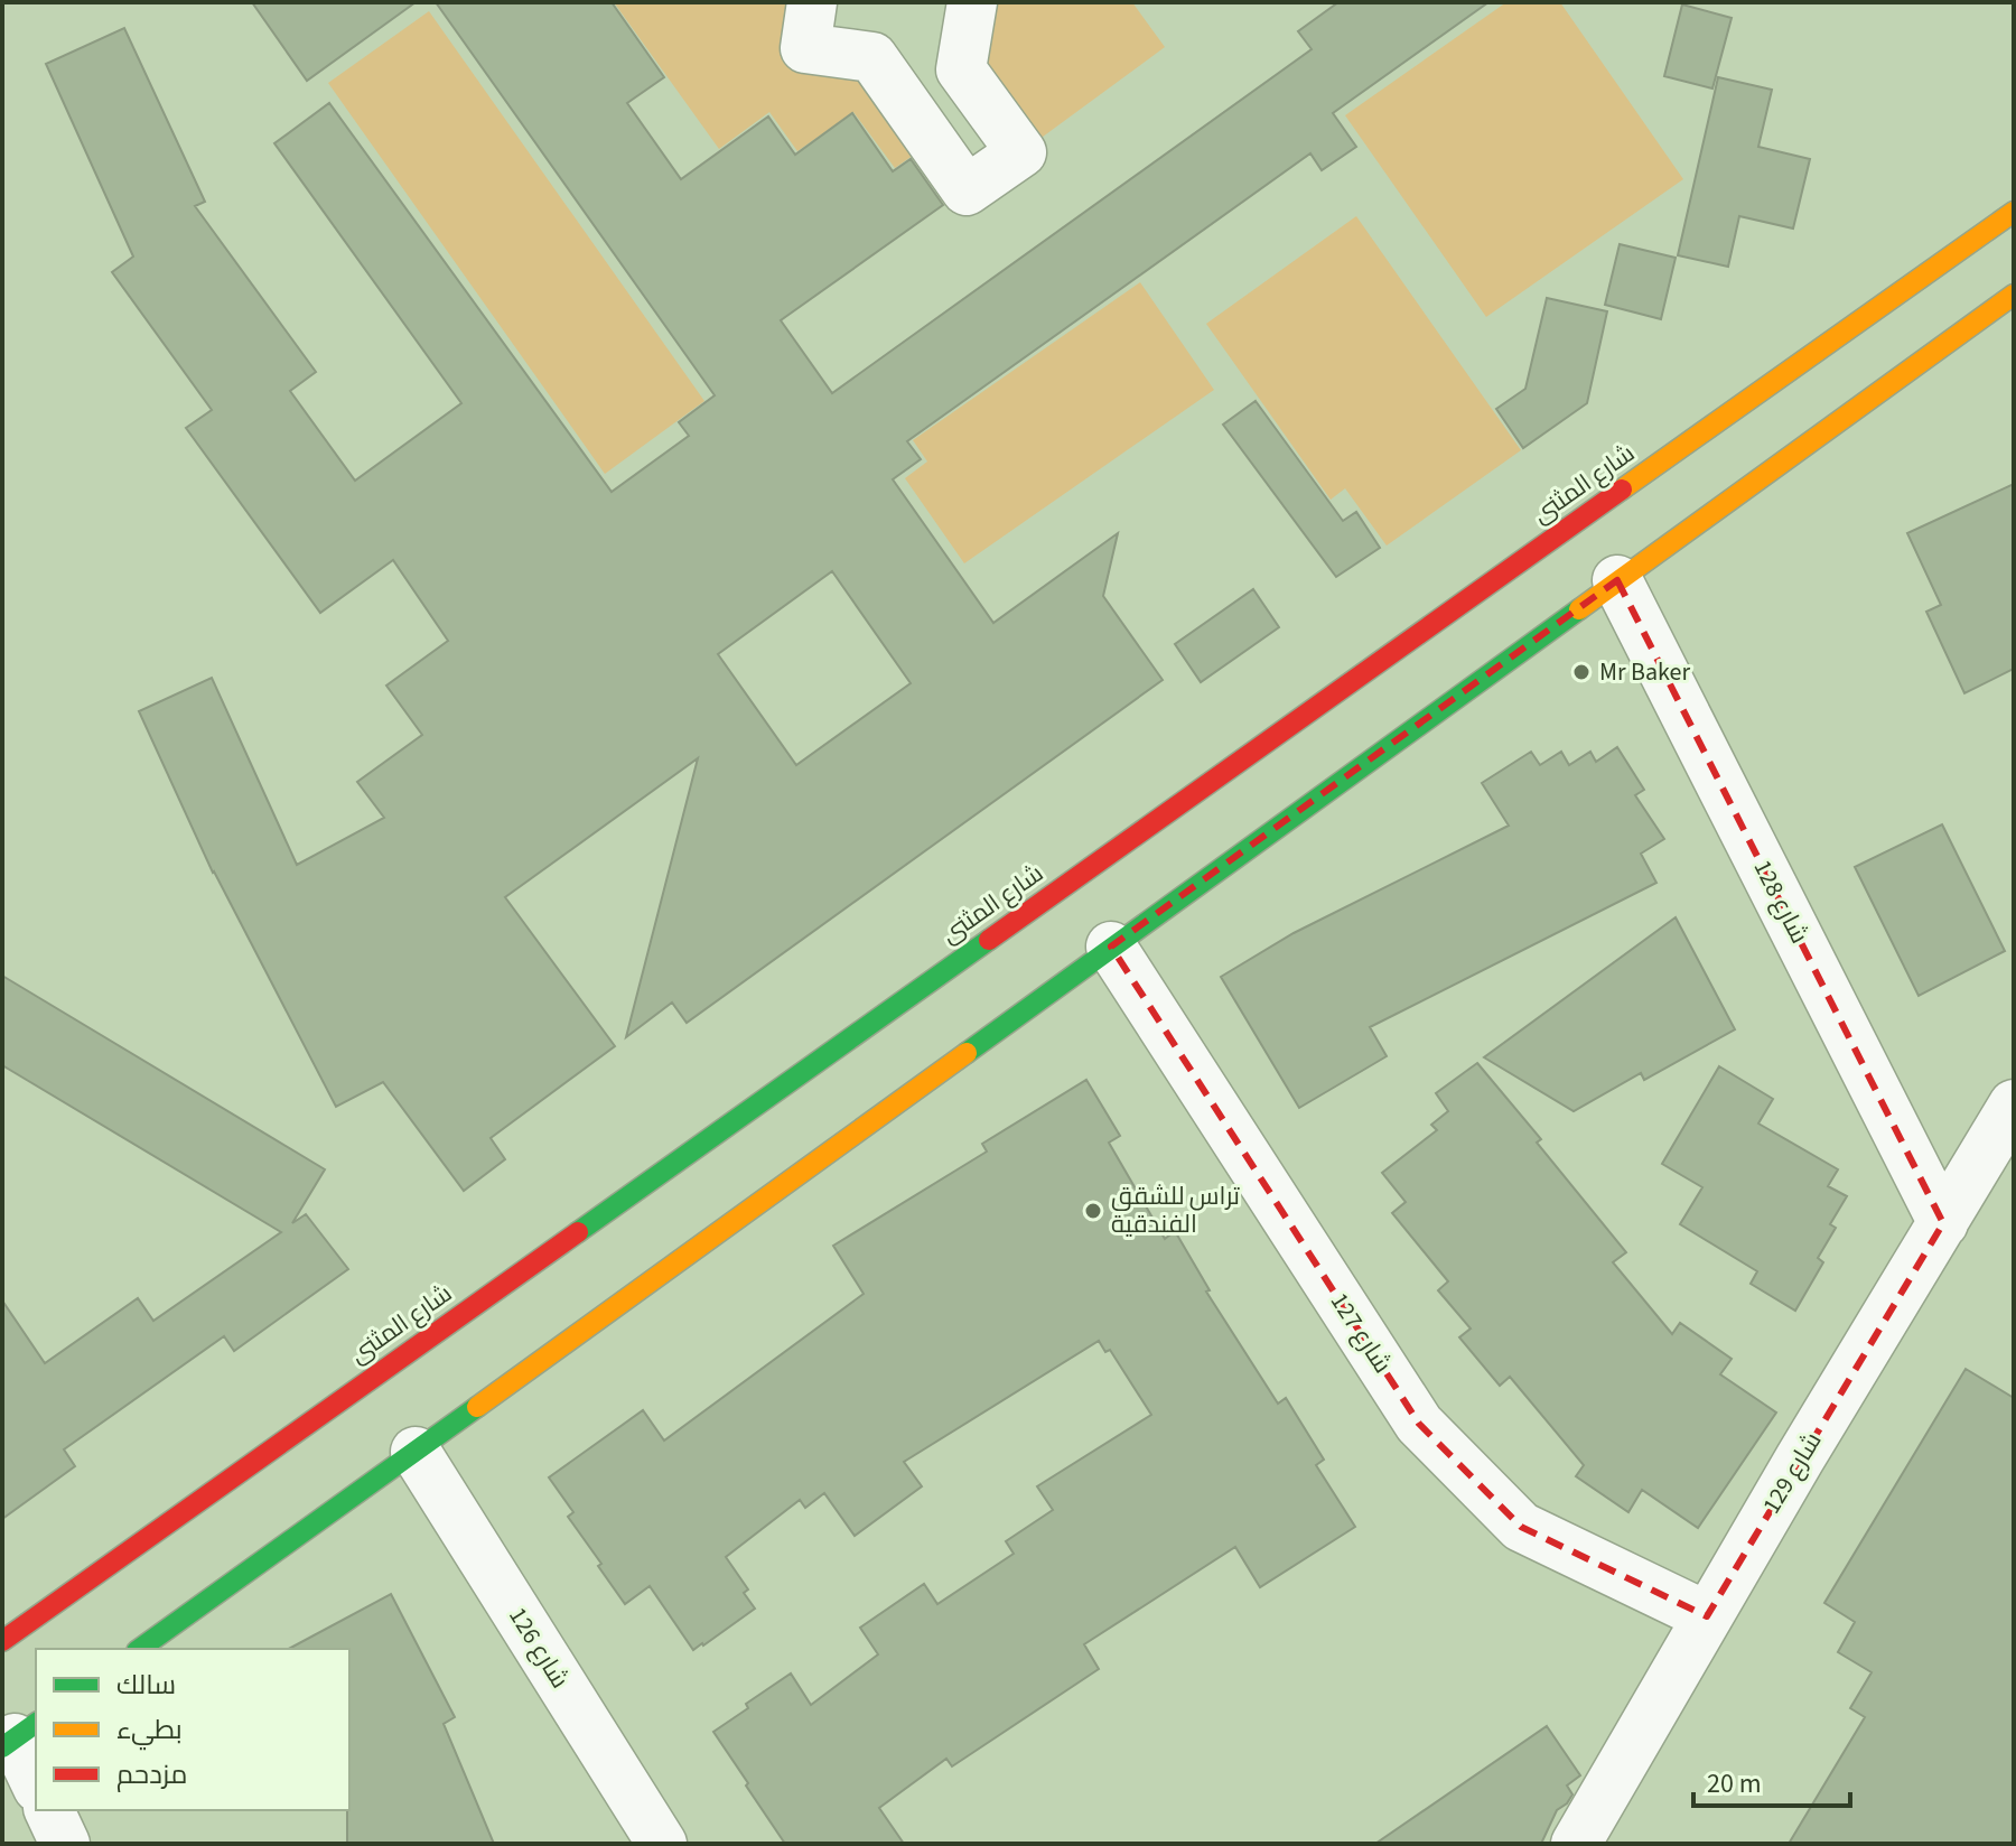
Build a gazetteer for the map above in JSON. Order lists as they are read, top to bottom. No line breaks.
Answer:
{"streets":{"street":["شارع المثنى","شارع 128","شارع 127","شارع 129","شارع 126"]},"crossings":[["شارع 128","شارع 129"],["شارع 127","شارع 129"]],"places":["Mr Baker","تراس للشقق الفندقية"],"legend":["سالك","بطيء","مزدحم"],"scale_bar":"20 m"}
